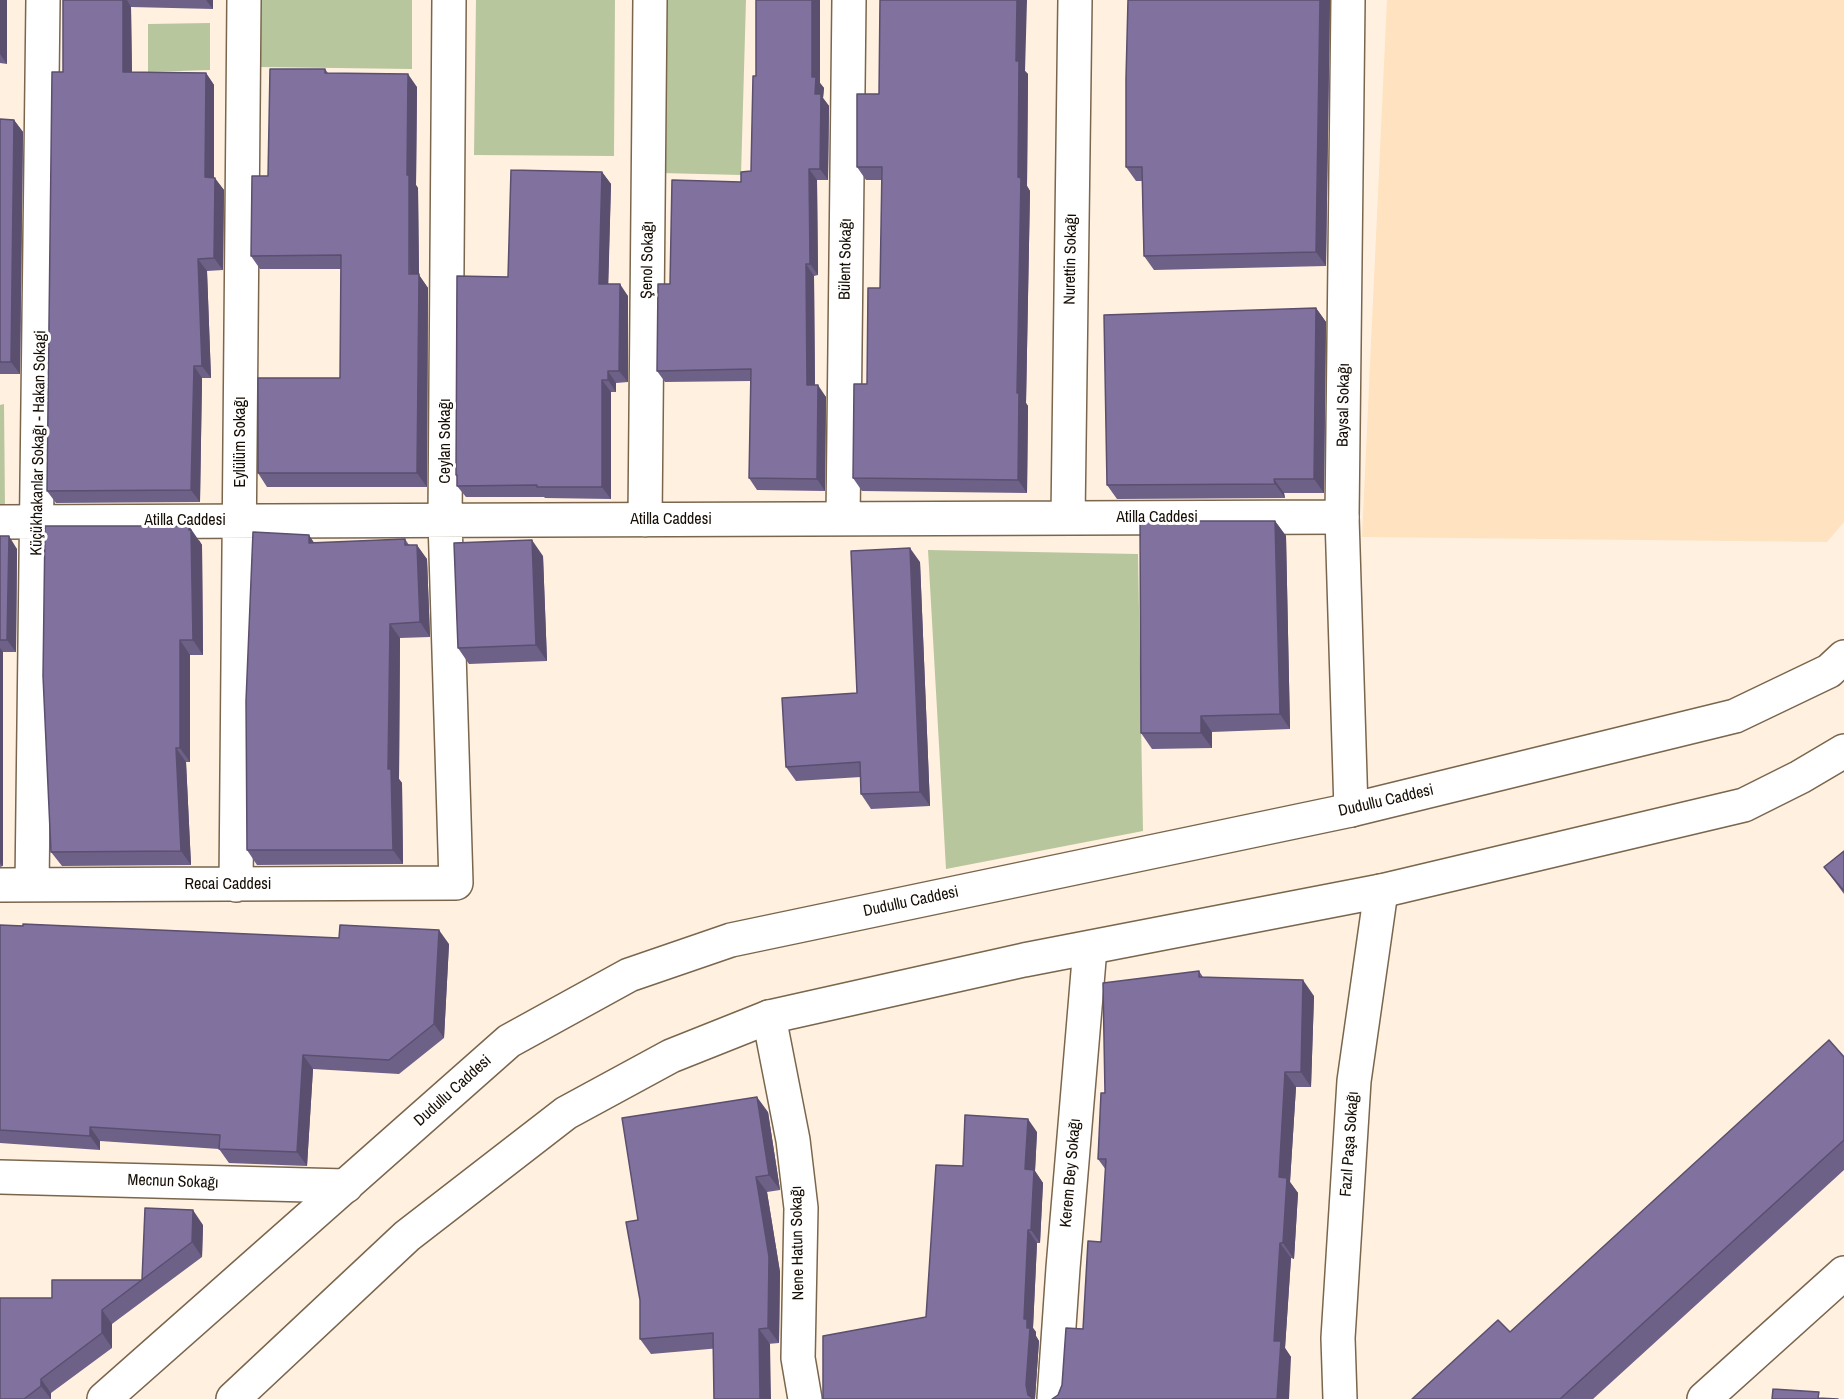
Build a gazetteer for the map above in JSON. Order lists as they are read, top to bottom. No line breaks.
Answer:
{"streets":{"street":["Bülent Sokağı","Nurettin Sokağı","Şenol Sokağı","Baysal Sokağı","Ceylan Sokağı","Eylülüm Sokağı","Küçükhakanlar Sokağı - Hakan Sokagi","Atilla Caddesi","Dudullu Caddesi","Recai Caddesi","Fazıl Paşa Sokağı","Kerem Bey Sokağı","Mecnun Sokağı","Nene Hatun Sokağı"]},"crossings":[["Bülent Sokağı","Atilla Caddesi"],["Nurettin Sokağı","Atilla Caddesi"],["Şenol Sokağı","Atilla Caddesi"],["Baysal Sokağı","Atilla Caddesi"],["Baysal Sokağı","Dudullu Caddesi"],["Ceylan Sokağı","Atilla Caddesi"],["Ceylan Sokağı","Recai Caddesi"],["Eylülüm Sokağı","Atilla Caddesi"],["Eylülüm Sokağı","Recai Caddesi"],["Küçükhakanlar Sokağı - Hakan Sokagi","Atilla Caddesi"],["Küçükhakanlar Sokağı - Hakan Sokagi","Recai Caddesi"],["Dudullu Caddesi","Mecnun Sokağı"]]}
